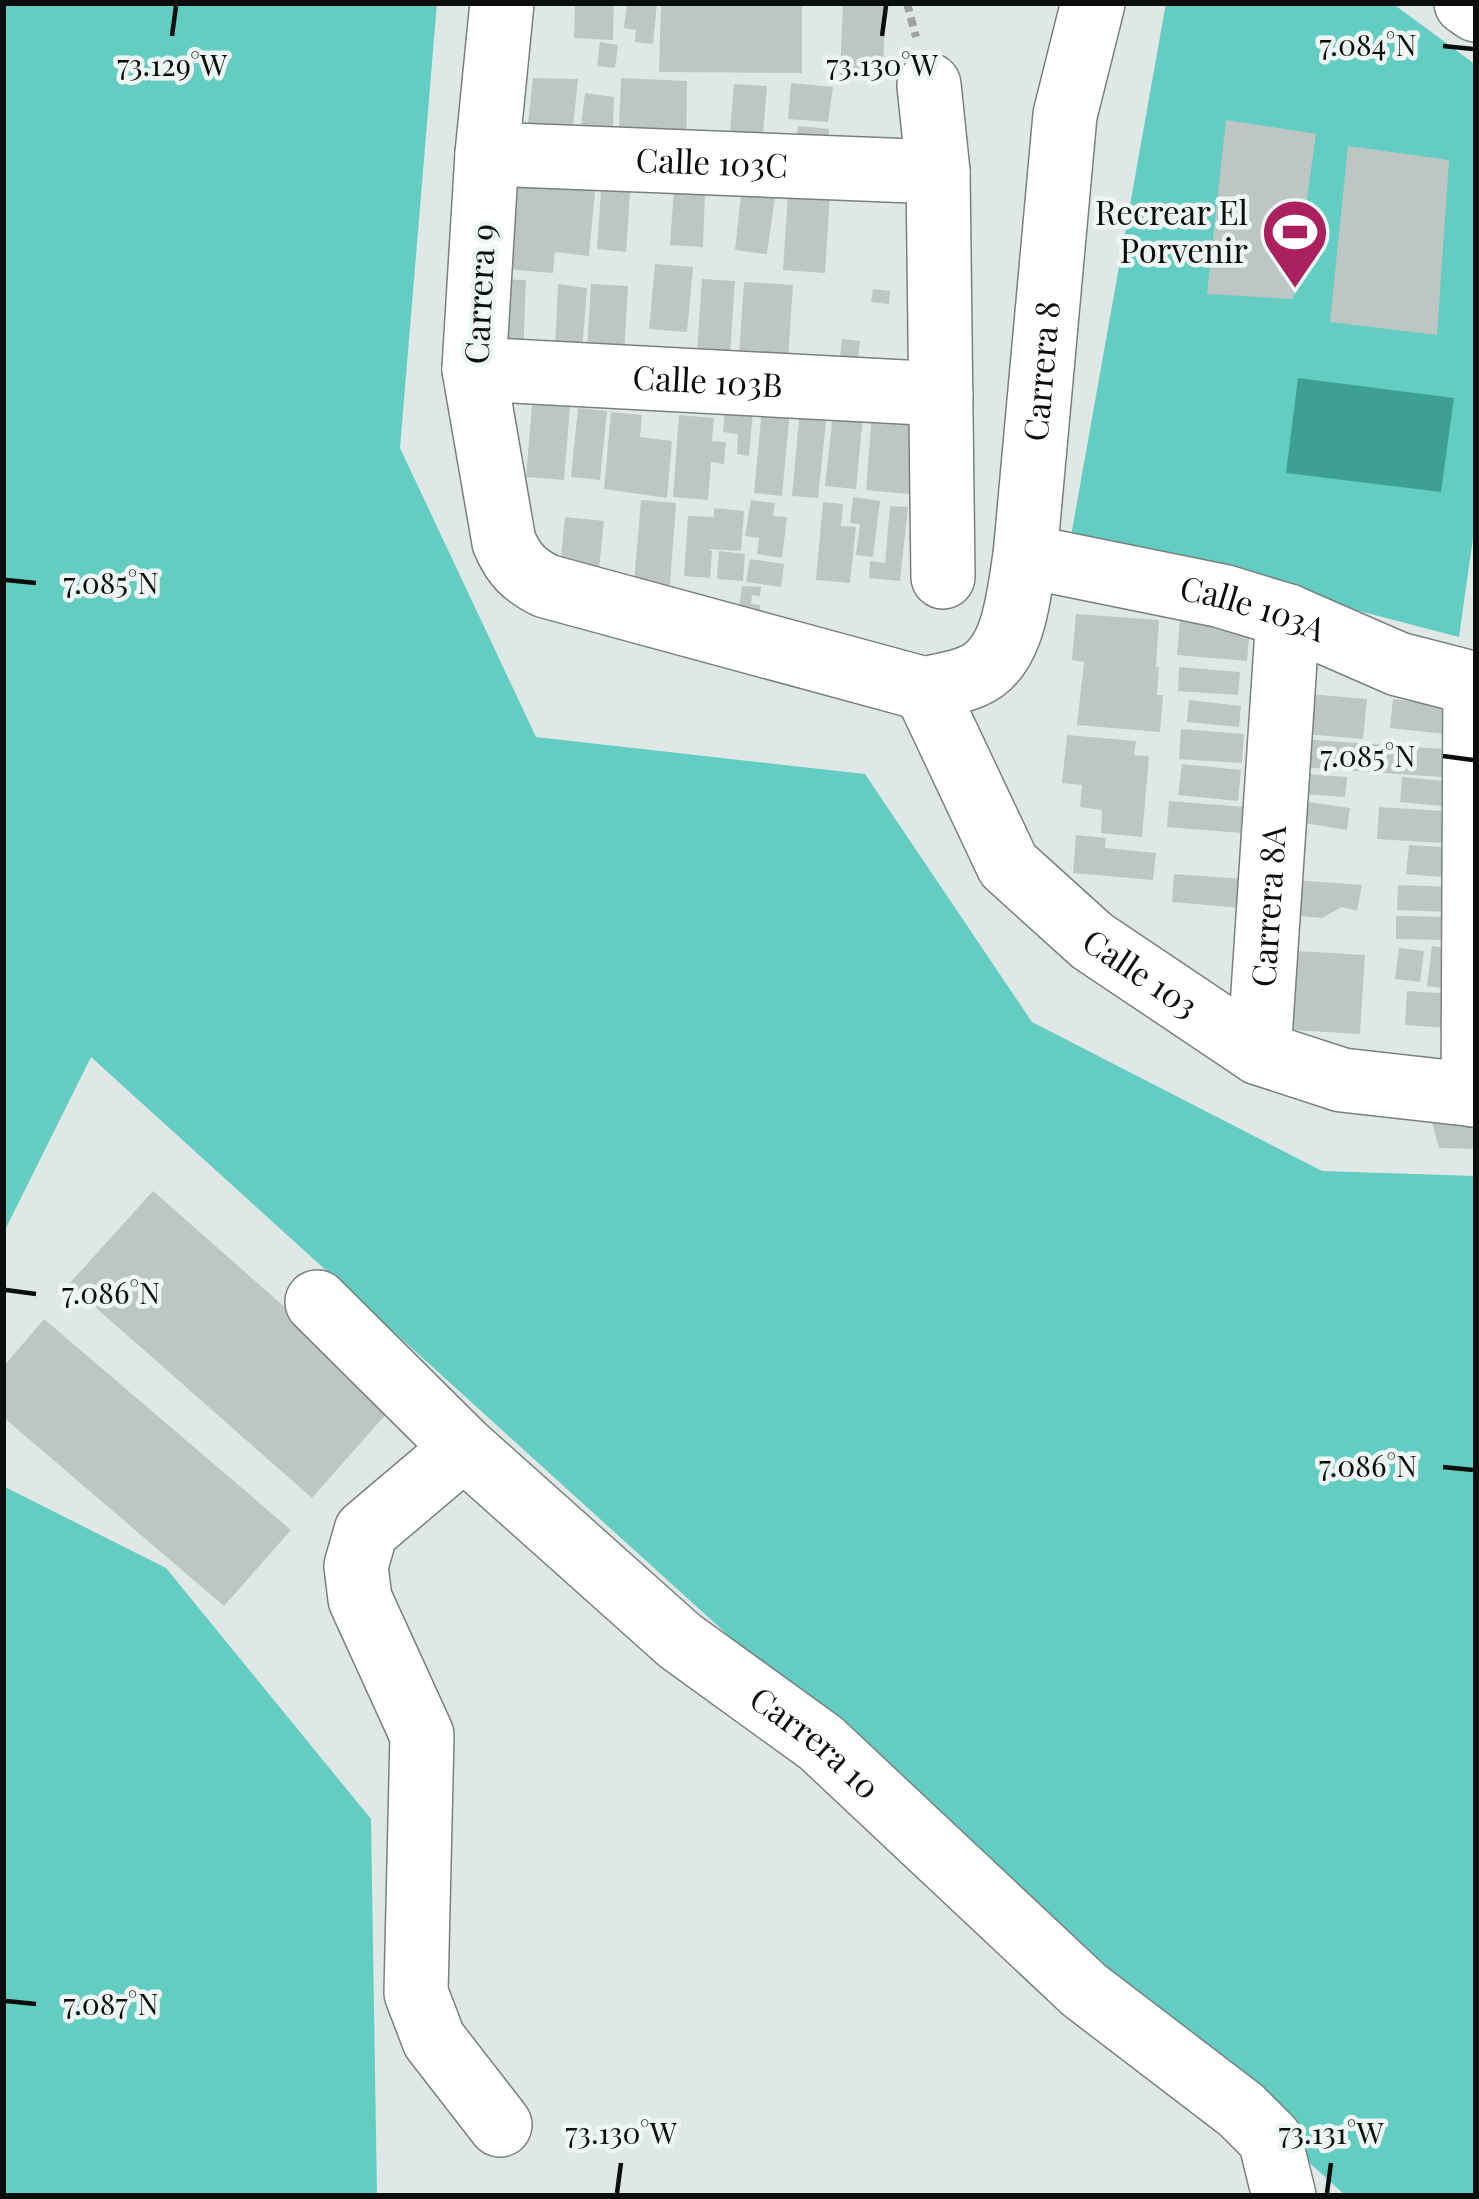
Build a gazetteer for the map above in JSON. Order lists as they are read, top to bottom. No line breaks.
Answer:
{"streets":{"street":["Calle 103C","Carrera 9","Carrera 8","Calle 103B","Calle 103A","Carrera 8A","Calle 103","Carrera 10"]},"crossings":[["Calle 103C","Carrera 9"],["Carrera 9","Carrera 8"],["Carrera 9","Calle 103B"],["Carrera 9","Calle 103"],["Carrera 8","Calle 103A"],["Carrera 8","Calle 103"],["Calle 103A","Carrera 8A"],["Carrera 8A","Calle 103"]],"places":{"sports":["Recrear El Porvenir"]},"coordinates":["7.084°N","73.129°W","73.130°W","7.085°N","7.086°N","7.087°N","73.131°W"]}
